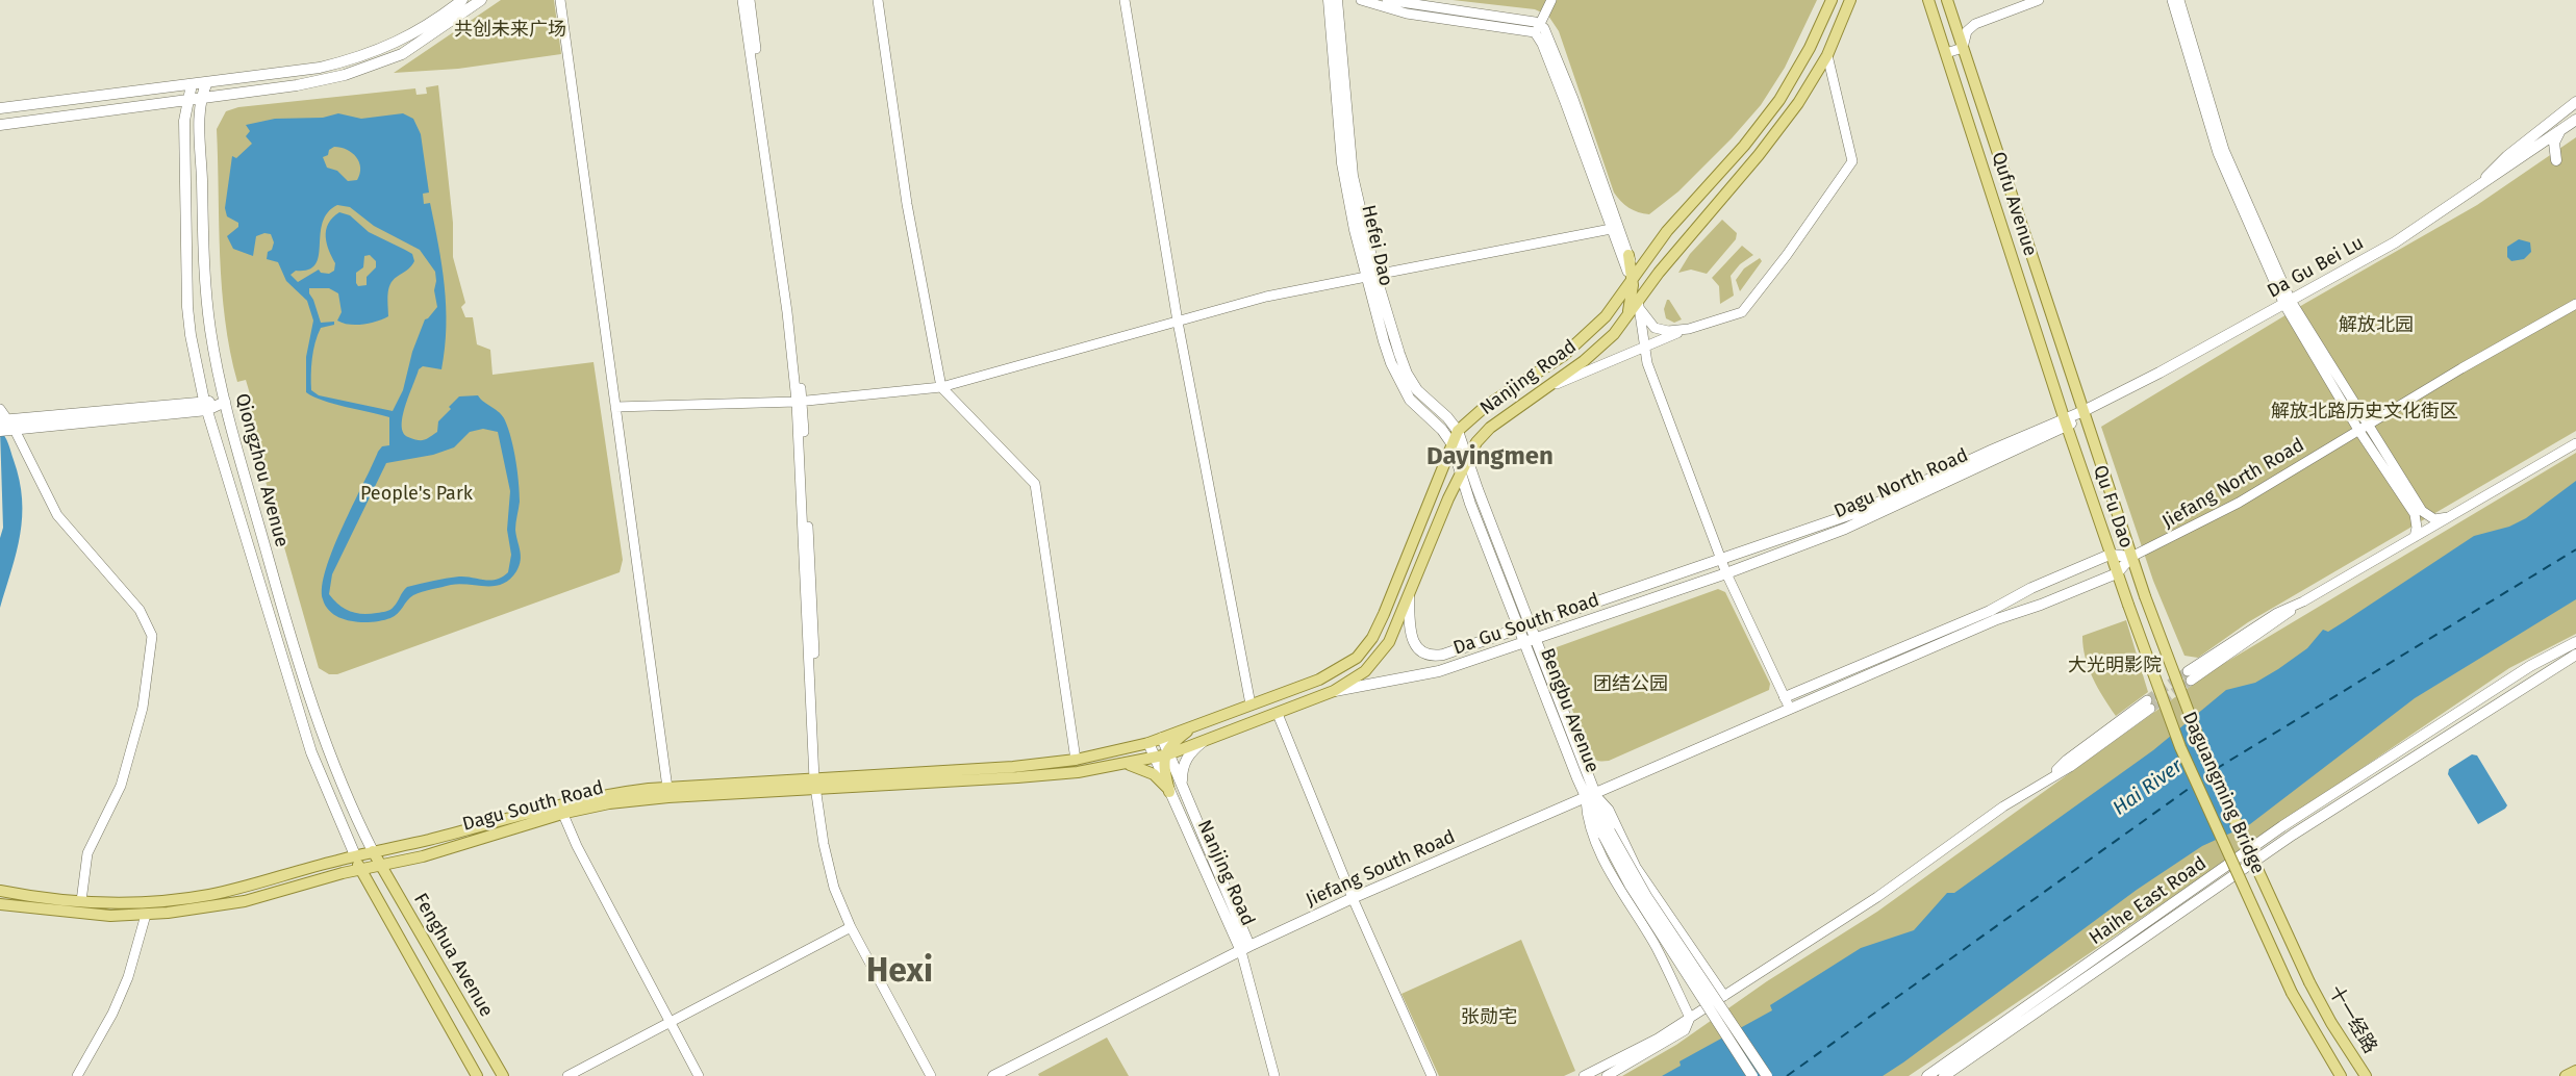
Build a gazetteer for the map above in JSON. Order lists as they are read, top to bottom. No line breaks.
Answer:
{"streets":{"main road":["Qufu Avenue","Hefei Dao","Da Gu Bei Lu","Nanjing Road","Qiongzhou Avenue","Dagu North Road","Jiefang North Road","Qu Fu Dao","Da Gu South Road","Bengbu Avenue","Daguangming Bridge","Dagu South Road","Jiefang South Road","Haihe East Road","Fenghua Avenue","十一经路"]},"crossings":[["Qufu Avenue","Dagu North Road"],["Qufu Avenue","Qu Fu Dao"],["Hefei Dao","Nanjing Road"],["Hefei Dao","Bengbu Avenue"],["Da Gu Bei Lu","Dagu North Road"],["Nanjing Road","Da Gu South Road"],["Nanjing Road","Bengbu Avenue"],["Nanjing Road","Dagu South Road"],["Nanjing Road","Jiefang South Road"],["Qiongzhou Avenue","Dagu South Road"],["Qiongzhou Avenue","Fenghua Avenue"],["Dagu North Road","Qu Fu Dao"],["Dagu North Road","Da Gu South Road"],["Jiefang North Road","Qu Fu Dao"],["Jiefang North Road","Jiefang South Road"],["Qu Fu Dao","Daguangming Bridge"],["Da Gu South Road","Bengbu Avenue"],["Bengbu Avenue","Jiefang South Road"],["Daguangming Bridge","十一经路"],["Dagu South Road","Fenghua Avenue"]],"districts":["Dayingmen","Hexi"],"water":["Hai River"],"parks":["共创未来广场","解放北园","解放北路历史文化街区","People's Park","大光明影院","团结公园","张勋宅"]}
